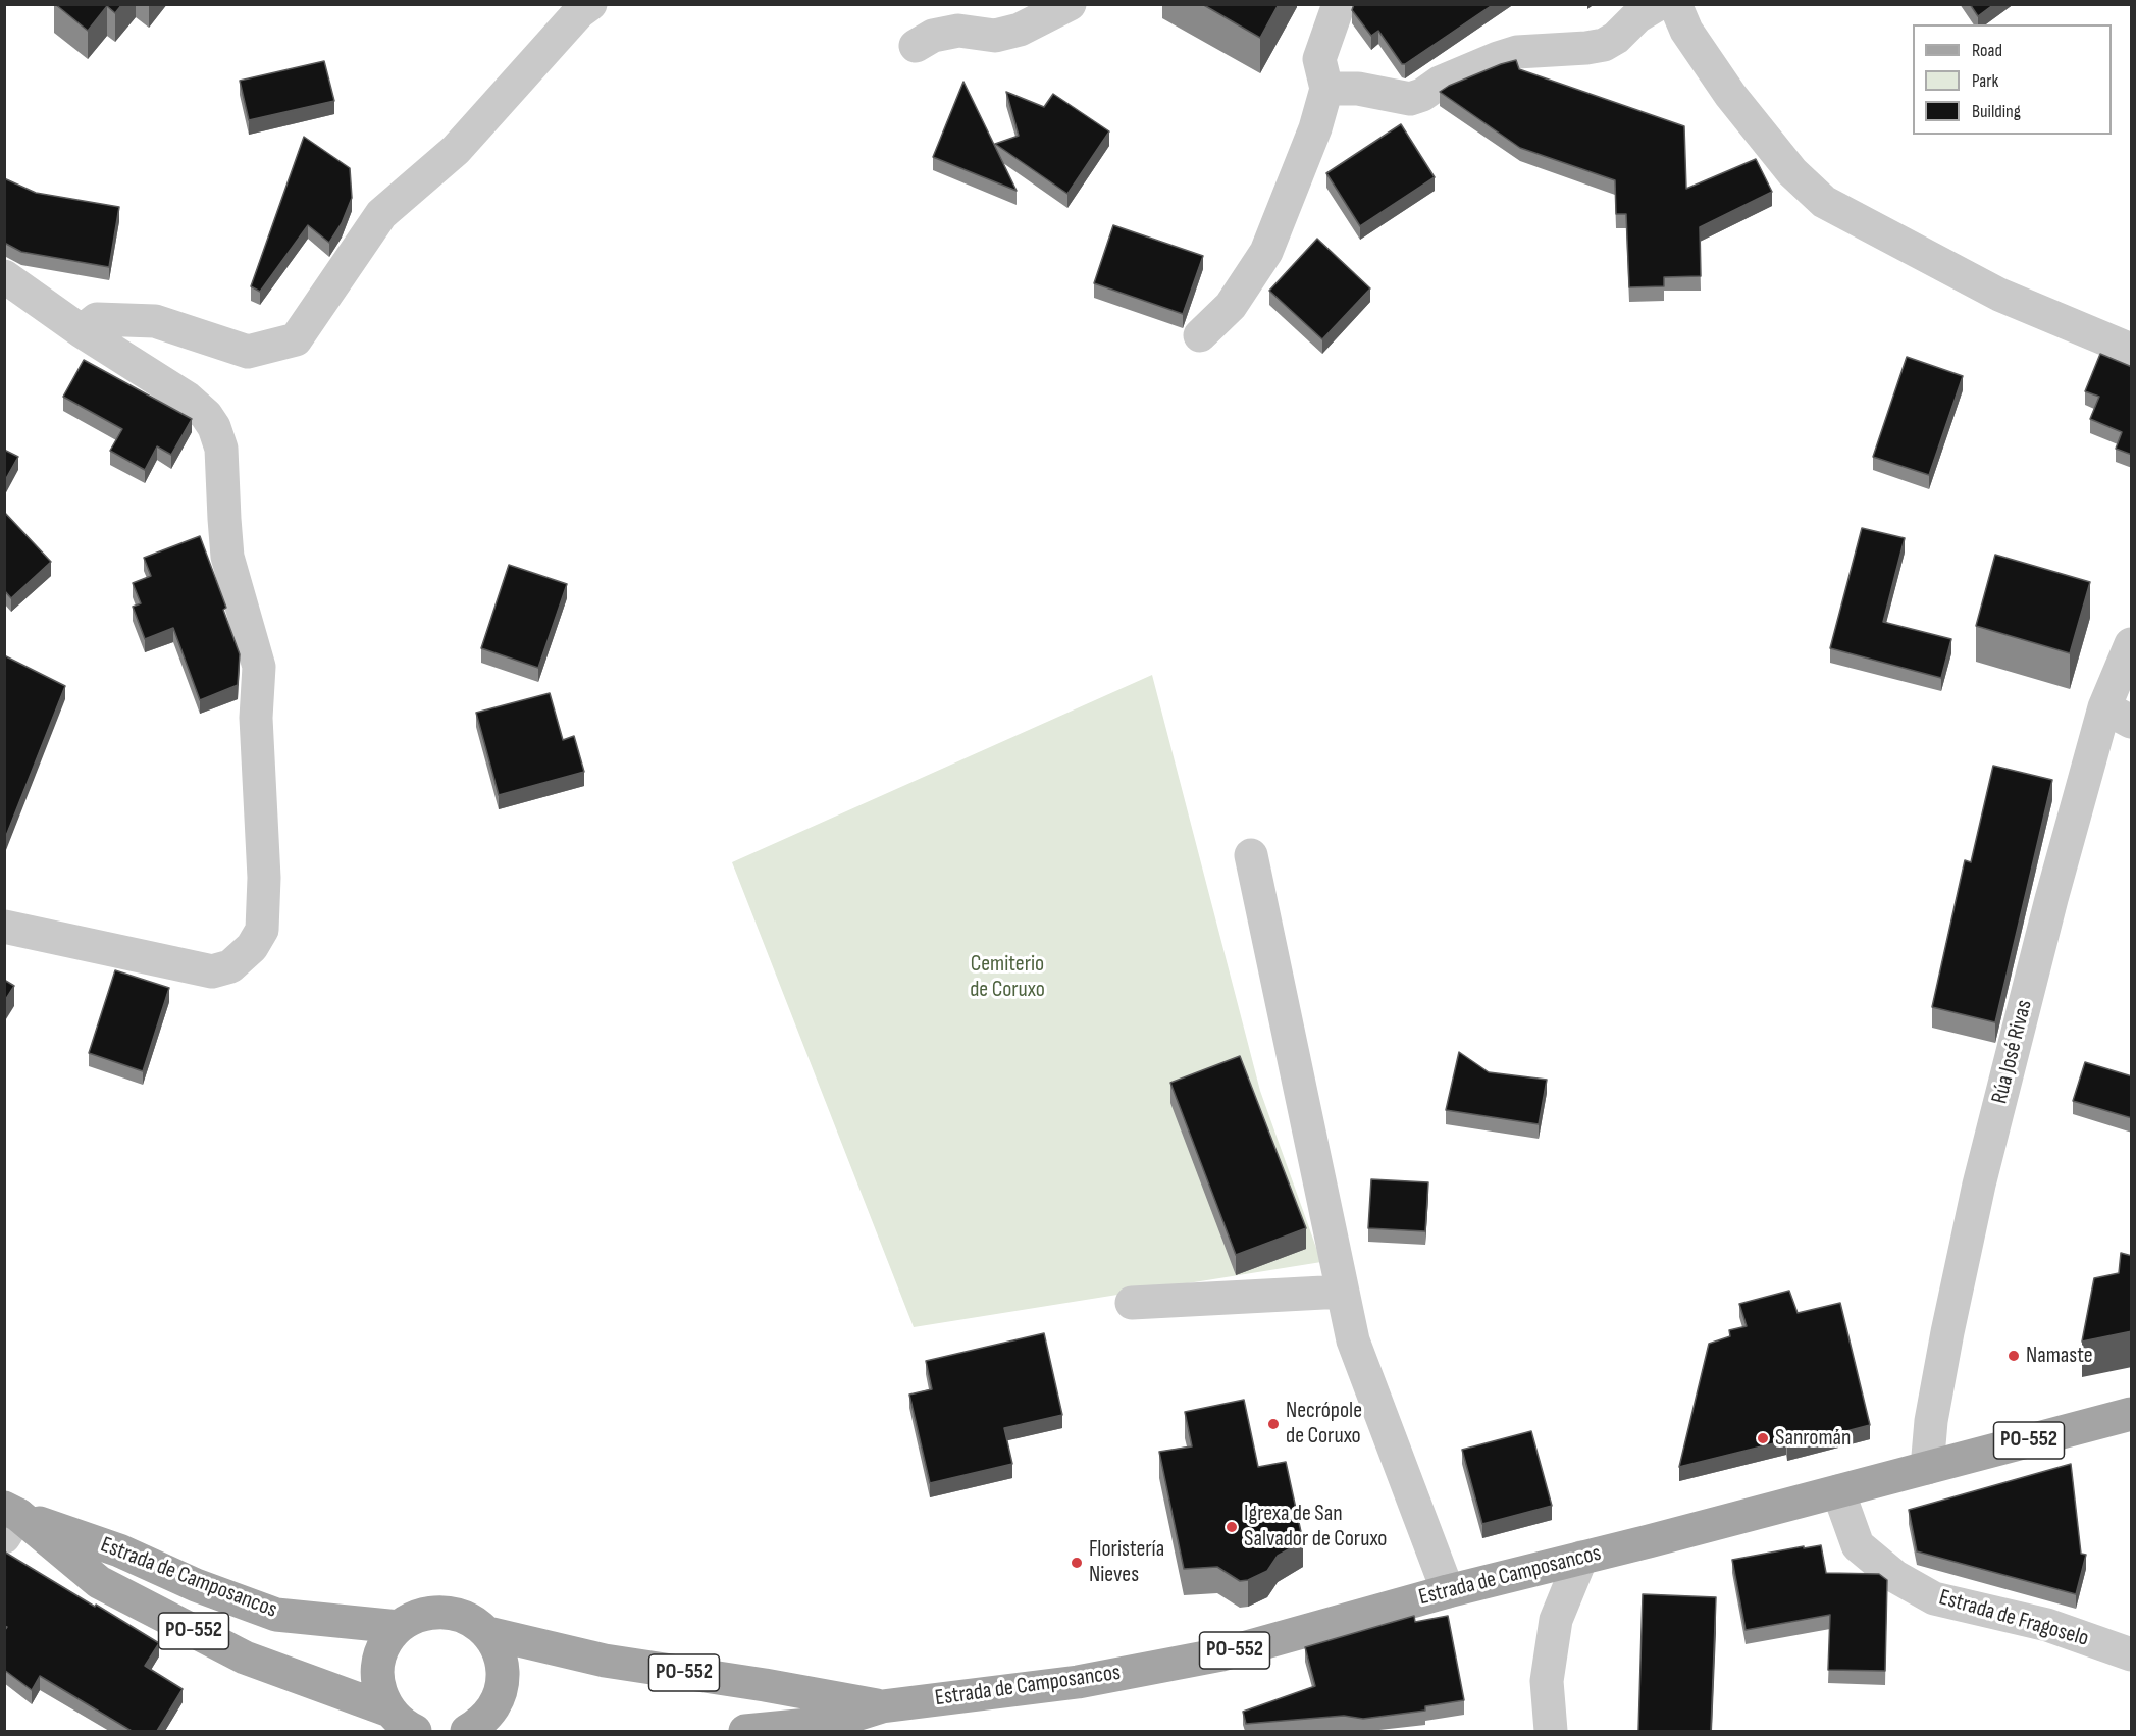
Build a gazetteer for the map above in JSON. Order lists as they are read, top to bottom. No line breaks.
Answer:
{"streets":{"main road":["PO-552","Estrada de Camposancos"],"street":["Rúa José Rivas","Estrada de Fragoselo"]},"crossings":[["Rúa José Rivas","Estrada de Camposancos"],["Estrada de Camposancos","Estrada de Fragoselo"]],"parks":["Cemiterio de Coruxo"],"places":["Namaste","Necrópole de Coruxo","Sanromán","Igrexa de San Salvador de Coruxo","Floristería Nieves"],"legend":["Road","Park","Building"]}
